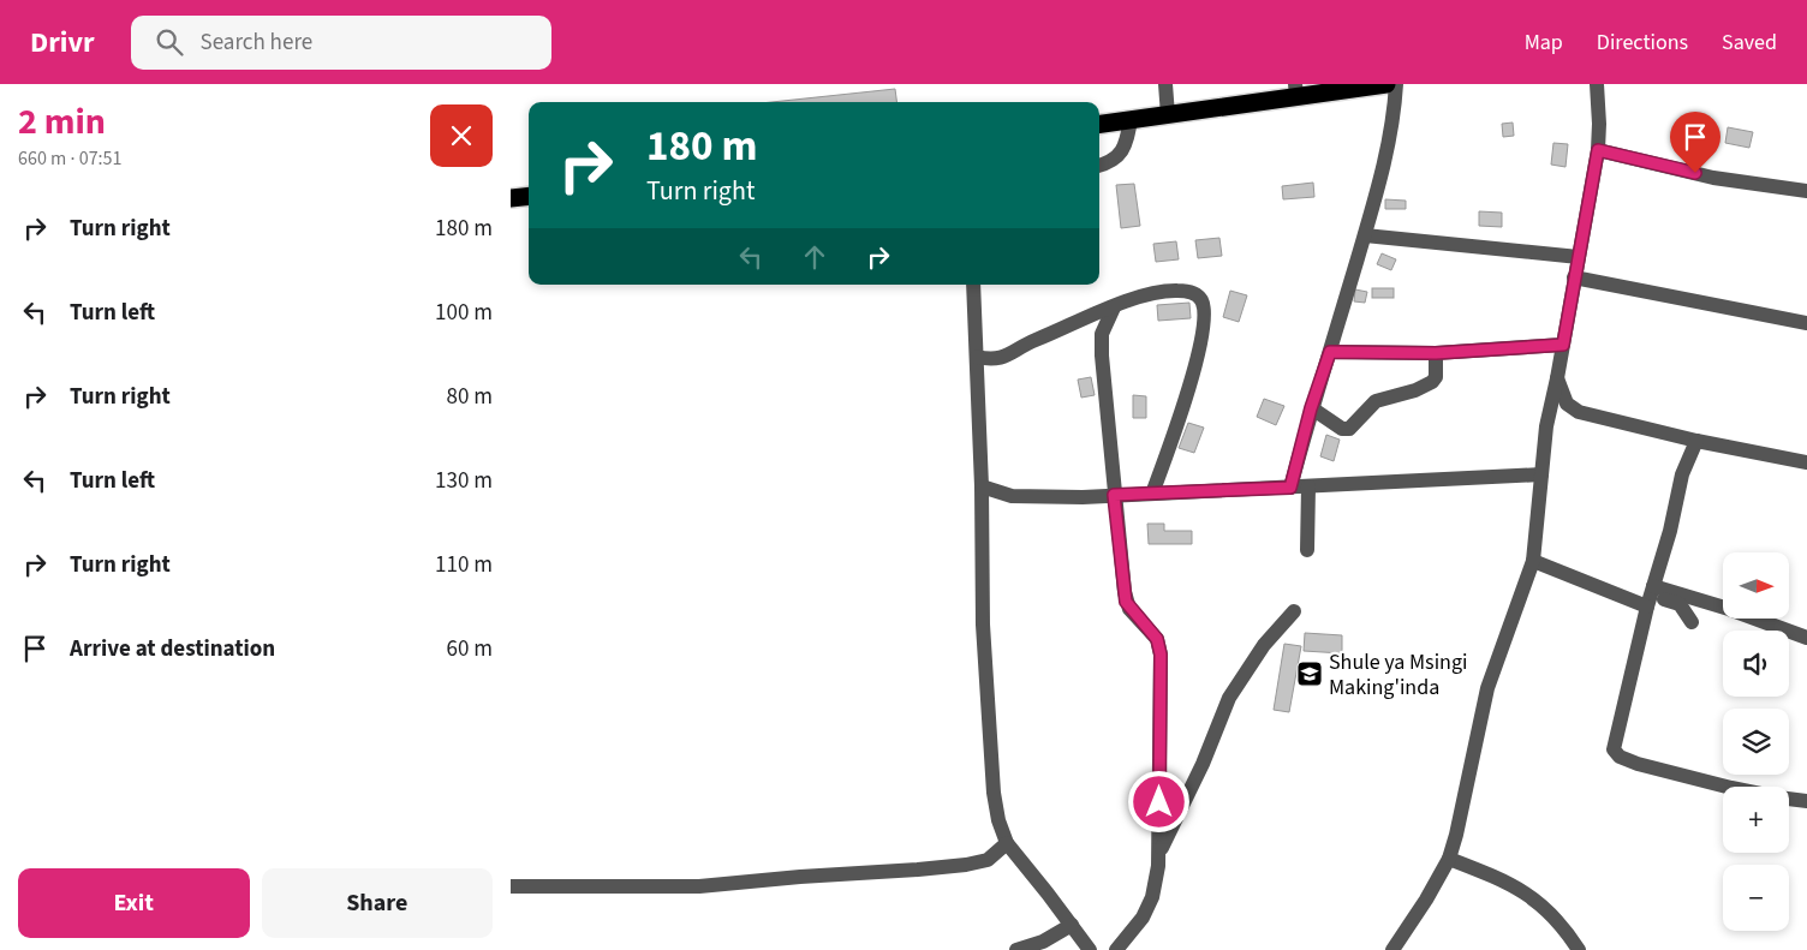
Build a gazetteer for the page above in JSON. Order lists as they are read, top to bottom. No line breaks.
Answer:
{"places":{"school or university":["Shule ya Msingi Making'inda"]},"north":"right","page":{"header":"Drivr","search":"Search here","nav":["Map","Directions","Saved"],"heading":["2 min","660 m · 07:51"],"turn":["180 m","Turn right"],"list":[{"name":"Turn right","value":"180 m"},{"name":"Turn left","value":"100 m"},{"name":"Turn right","value":"80 m"},{"name":"Turn left","value":"130 m"},{"name":"Turn right","value":"110 m"},{"name":"Arrive at destination","value":"60 m"}],"map_buttons":["+","−"],"buttons":["Exit","Share"]}}
